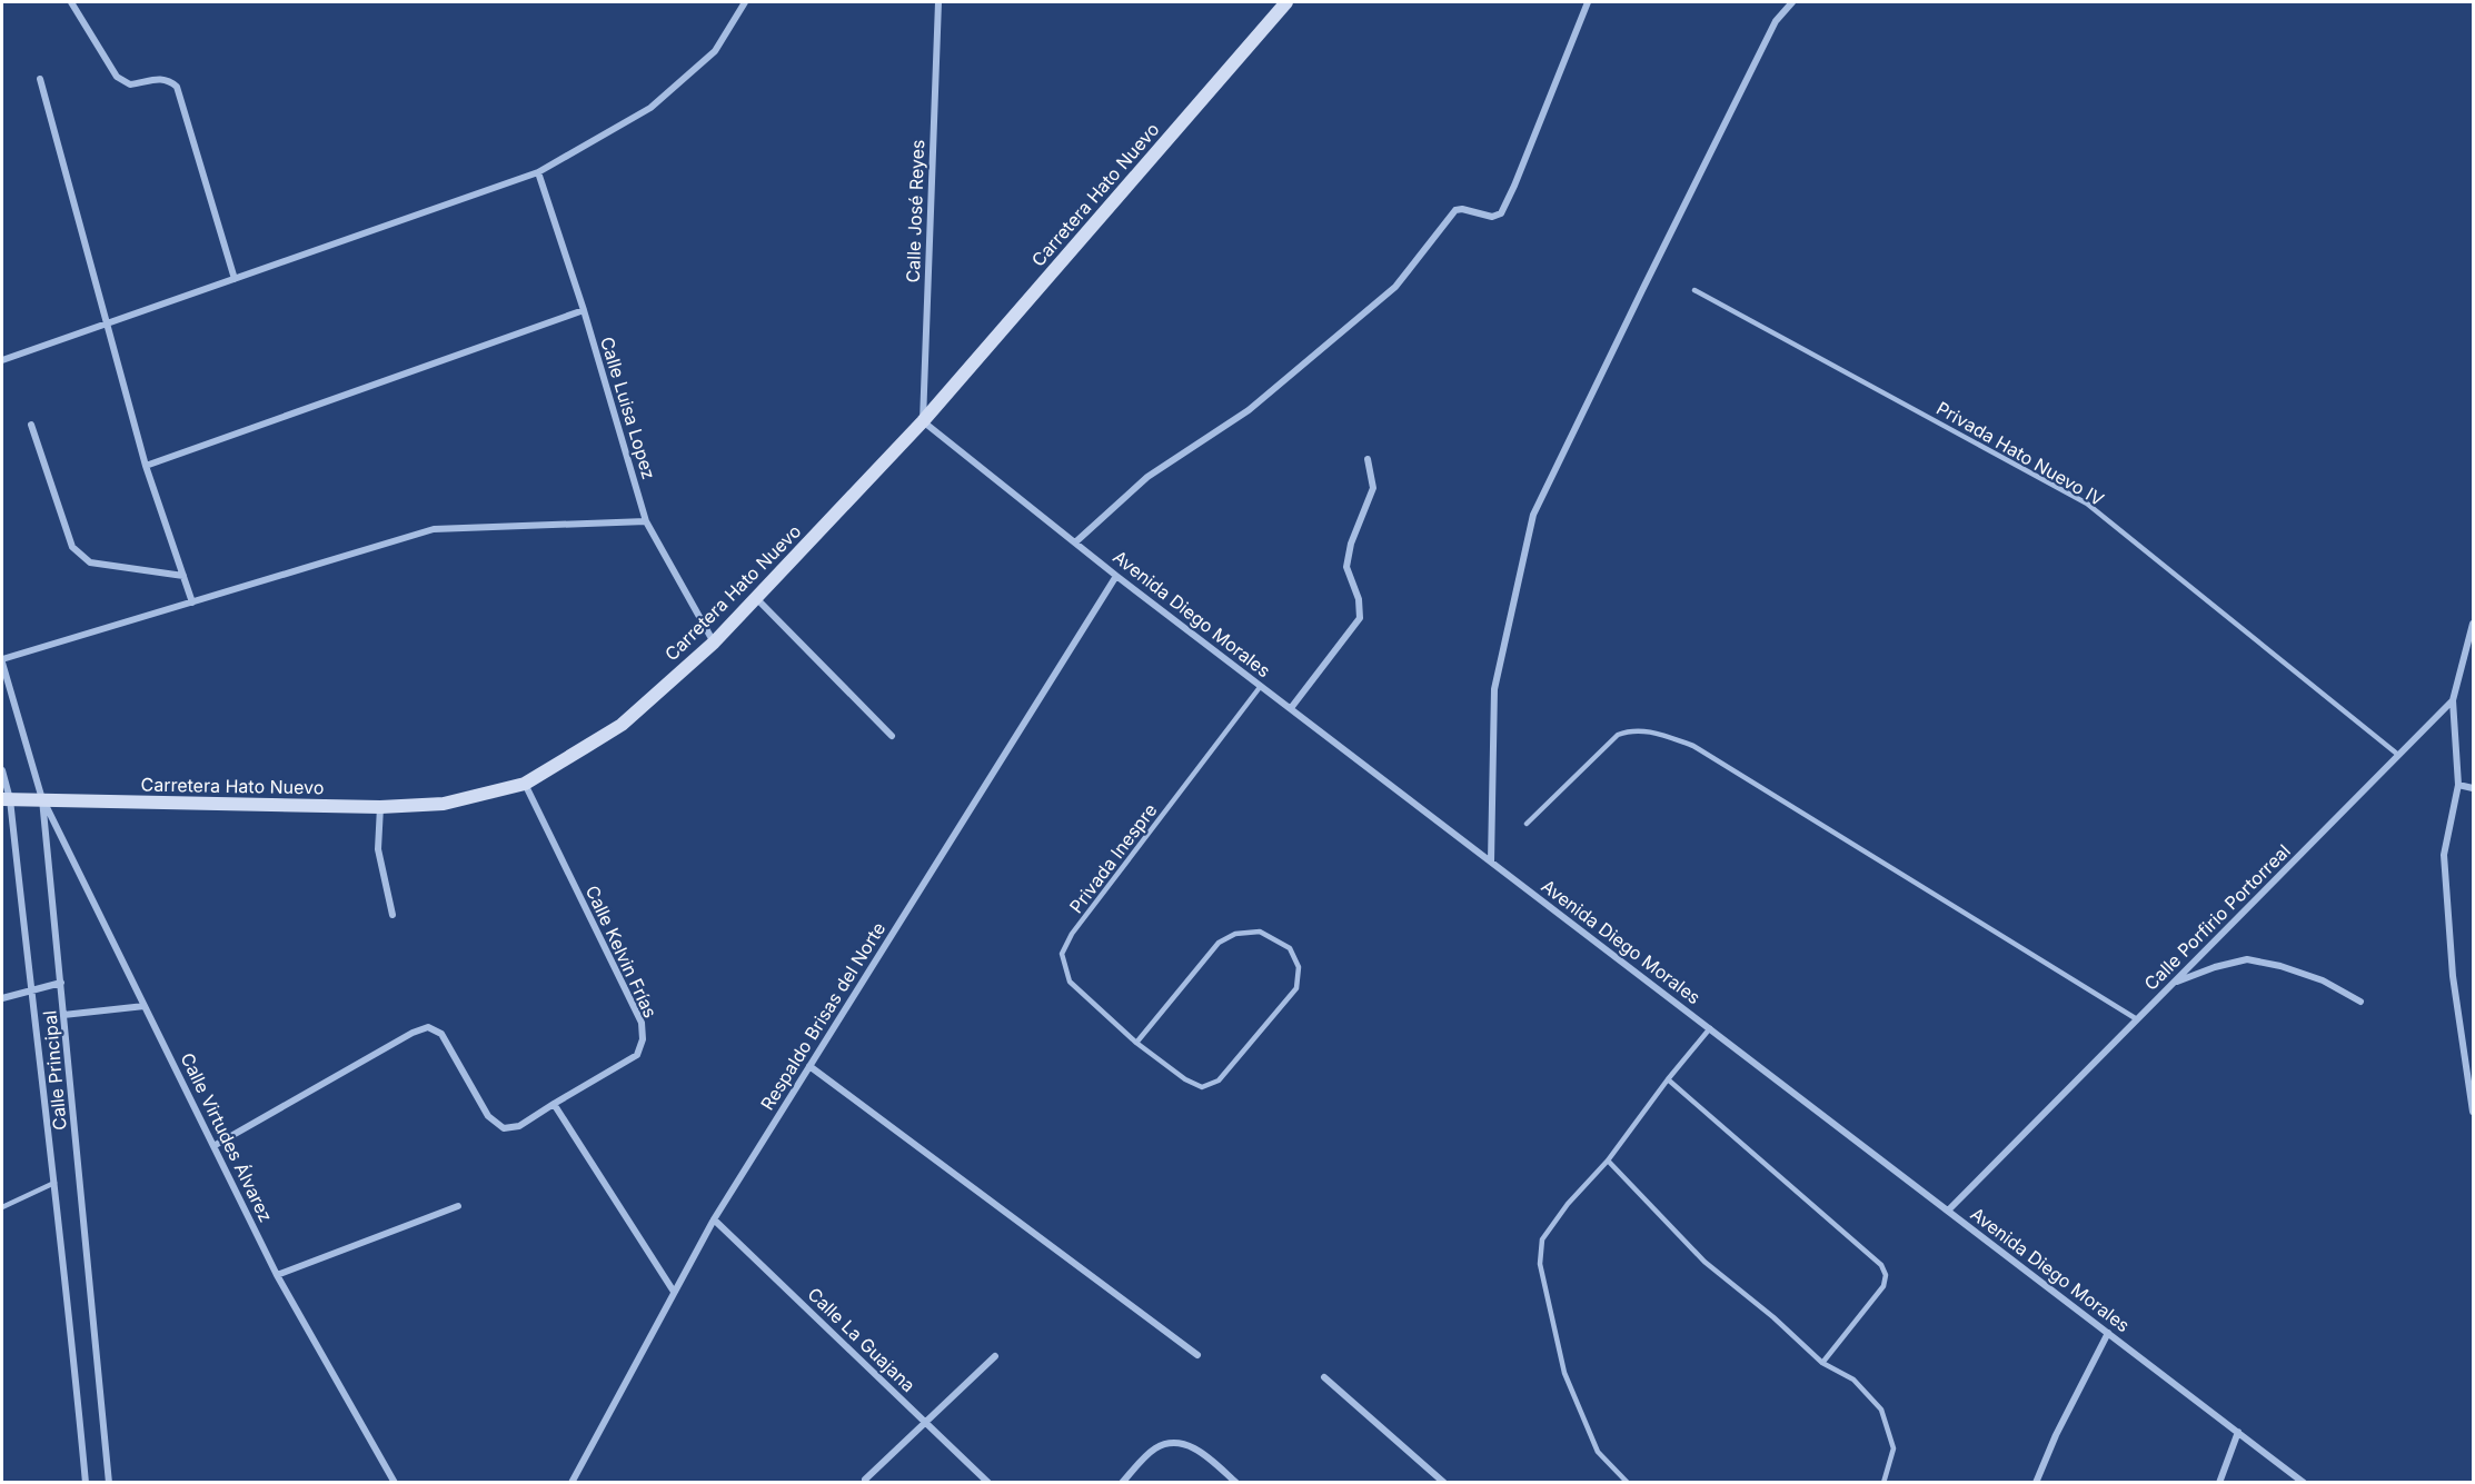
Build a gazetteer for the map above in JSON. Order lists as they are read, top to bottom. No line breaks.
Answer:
{"streets":{"main road":["Carretera Hato Nuevo"],"street":["Calle José Reyes","Calle Luisa Lopez","Avenida Diego Morales","Calle Porfirio Portorreal","Calle Kelvin Frías","Respaldo Brisas del Norte","Calle Principal","Calle Virtudes Álvarez","Calle La Guajana"],"lane":["Privada Hato Nuevo IV","Privada Inespre"]},"crossings":[["Carretera Hato Nuevo","Calle José Reyes"],["Carretera Hato Nuevo","Calle Luisa Lopez"],["Carretera Hato Nuevo","Avenida Diego Morales"],["Carretera Hato Nuevo","Calle Kelvin Frías"],["Carretera Hato Nuevo","Calle Principal"],["Carretera Hato Nuevo","Calle Virtudes Álvarez"],["Calle José Reyes","Avenida Diego Morales"],["Privada Hato Nuevo IV","Calle Porfirio Portorreal"],["Avenida Diego Morales","Privada Inespre"],["Avenida Diego Morales","Calle Porfirio Portorreal"],["Avenida Diego Morales","Respaldo Brisas del Norte"],["Calle Kelvin Frías","Calle Virtudes Álvarez"],["Respaldo Brisas del Norte","Calle La Guajana"],["Calle Principal","Calle Virtudes Álvarez"]]}
